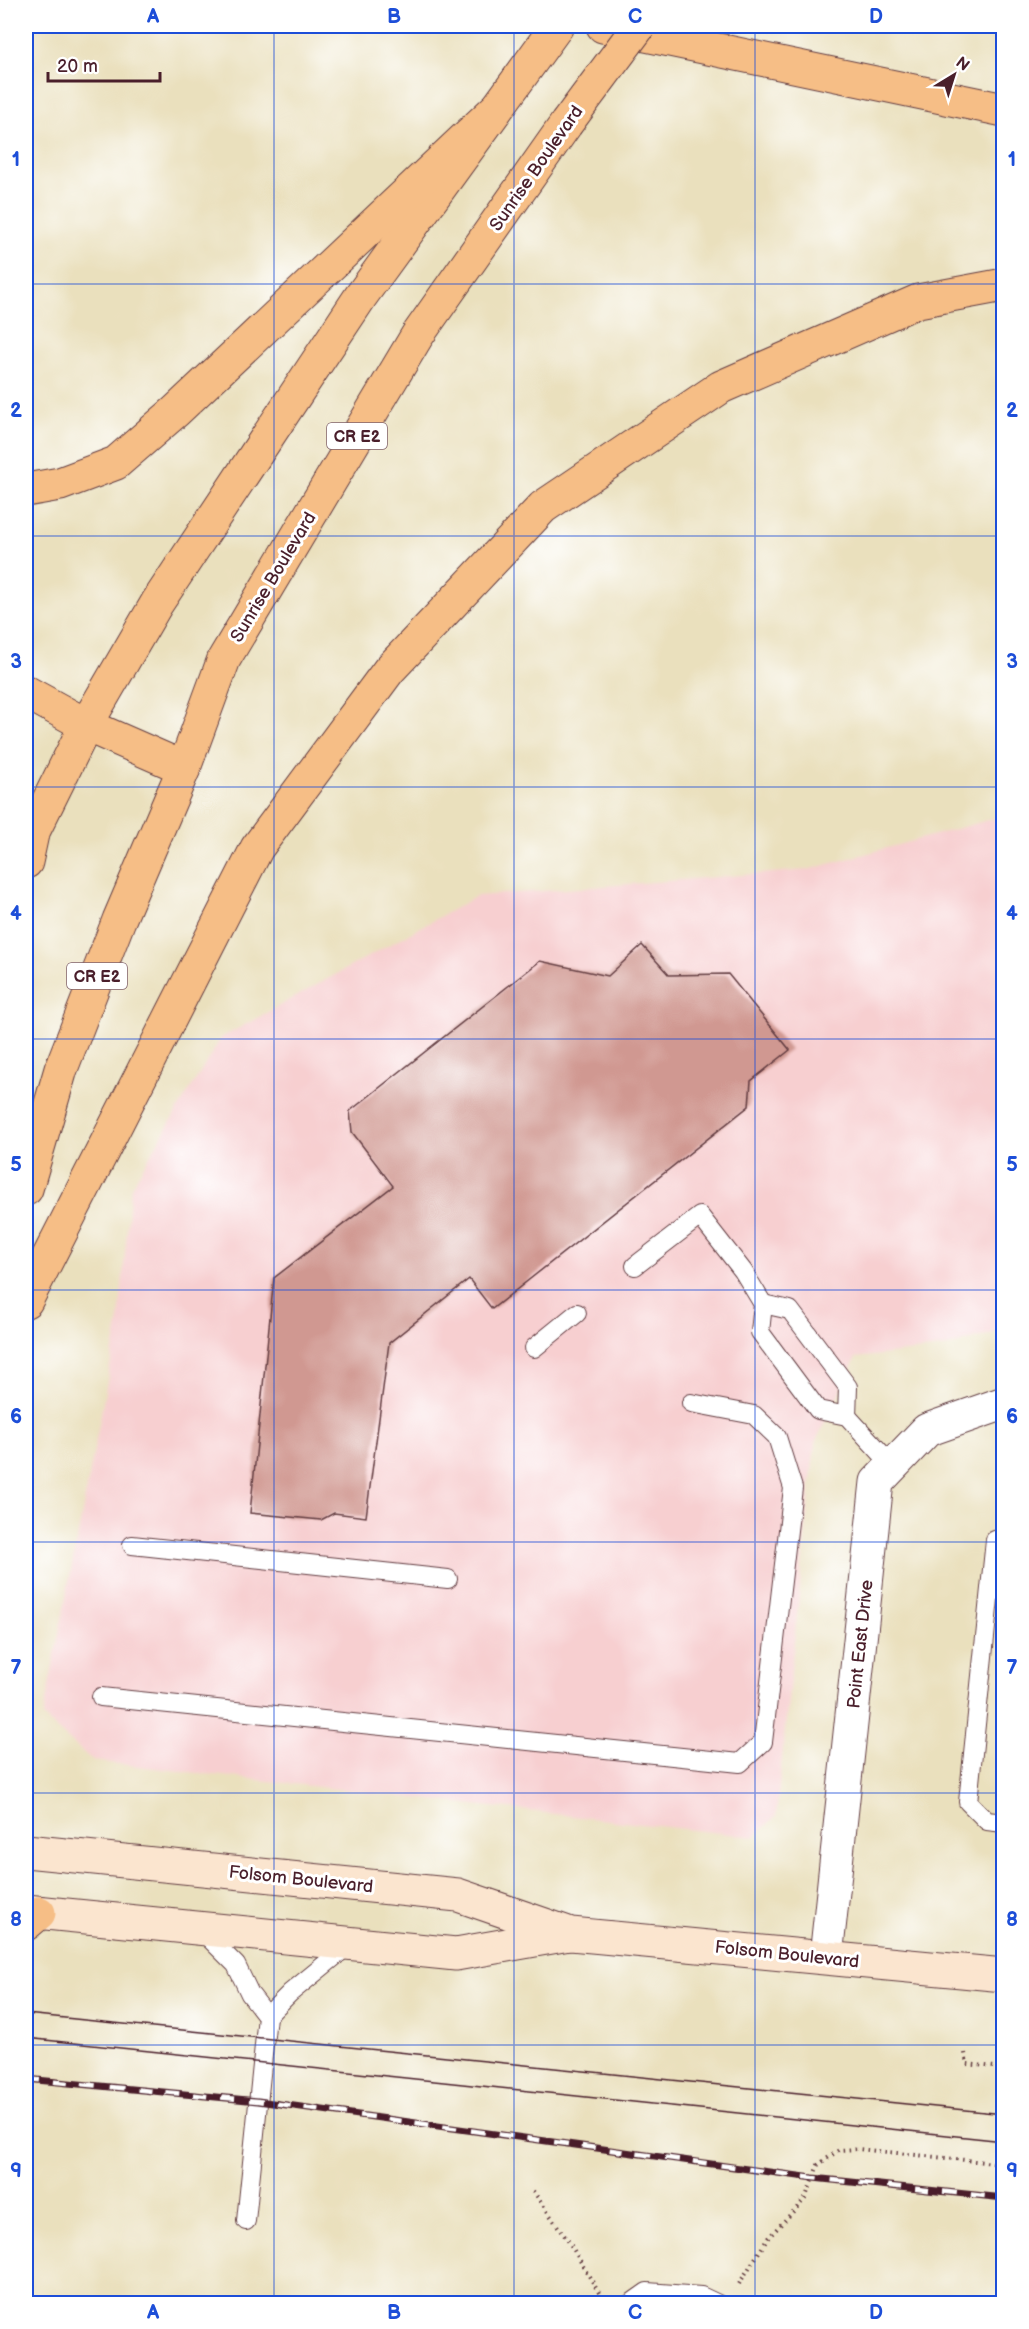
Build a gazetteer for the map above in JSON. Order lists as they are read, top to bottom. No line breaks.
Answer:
{"streets":{"main road":["Sunrise Boulevard","CR E2","Folsom Boulevard"],"street":["Point East Drive"]},"crossings":[["Point East Drive","Folsom Boulevard"]],"scale_bar":"20 m","north":"top right","grid":{"columns":["A","B","C","D"],"rows":["1","2","3","4","5","6","7","8","9"]}}
